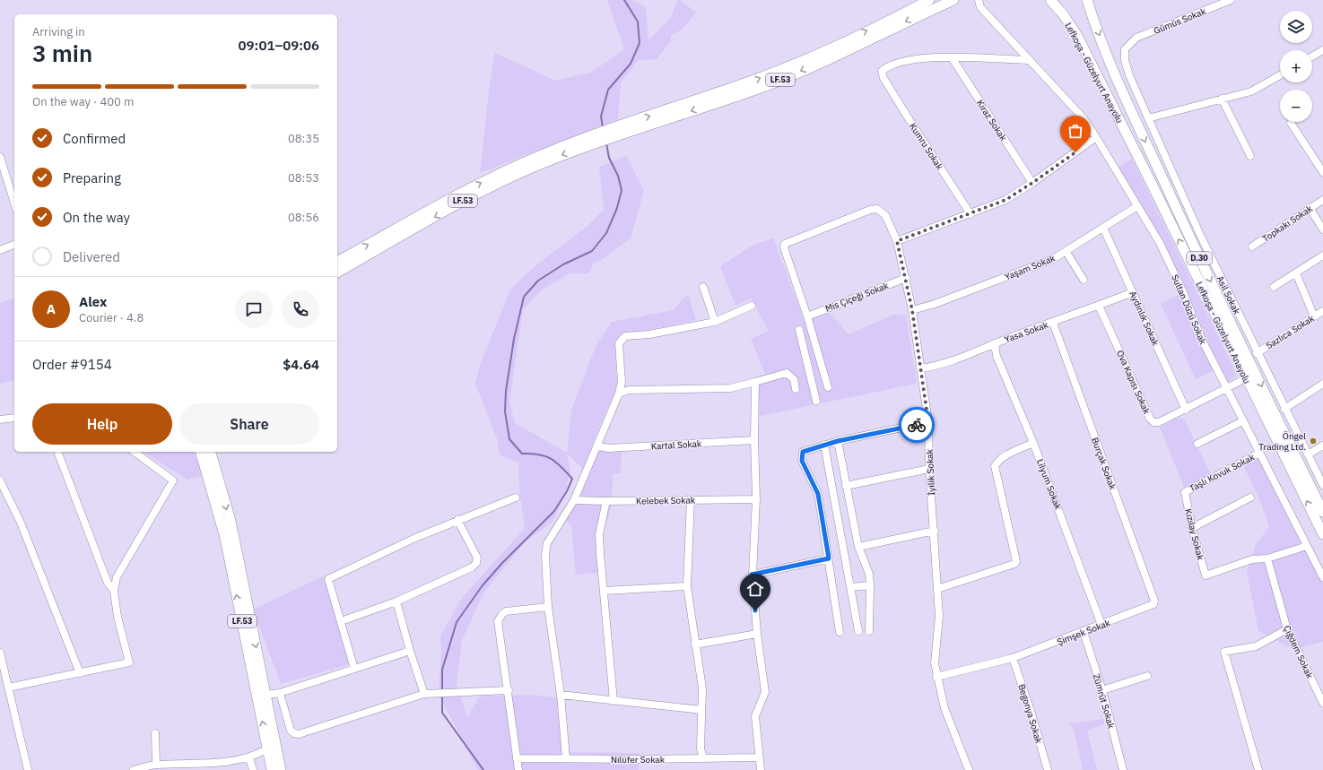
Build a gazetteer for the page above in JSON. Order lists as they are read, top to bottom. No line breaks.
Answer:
{"streets":{"highway":["Lefkoşa - Güzelyurt Anayolu","LF.53","D.30"],"street":["Gümüs Sokak","Kiraz Sokak","Kumru Sokak","Topkakı Sokak","Yaşam Sokak","Asil Sokak","Mis Çiçeği Sokak","Sultan Düzü Sokak","Aydınlık Sokak","Yasa Sokak","Sazlıca Sokak","Ova Kapısı Sokak","Kartal Sokak","Burçak Sokak","İyilik Sokak","Taşlı Kovuk Sokak","Lilyum Sokak","Kelebek Sokak","Kızılay Sokak","Şimşek Sokak","Çığdem Sokak","Zümrüt Sokak","Begonya Sokak","Nilüfer Sokak"]},"crossings":[["Gümüs Sokak","Asil Sokak"],["Lefkoşa - Güzelyurt Anayolu","Ova Kapısı Sokak"],["Kiraz Sokak","Kumru Sokak"],["Yaşam Sokak","Sultan Düzü Sokak"],["Yaşam Sokak","Aydınlık Sokak"],["Yaşam Sokak","İyilik Sokak"],["Asil Sokak","Sazlıca Sokak"],["Mis Çiçeği Sokak","İyilik Sokak"],["Sultan Düzü Sokak","Ova Kapısı Sokak"],["Sultan Düzü Sokak","Taşlı Kovuk Sokak"],["Aydınlık Sokak","Yasa Sokak"],["Aydınlık Sokak","Ova Kapısı Sokak"],["Yasa Sokak","Ova Kapısı Sokak"],["Yasa Sokak","Burçak Sokak"],["Yasa Sokak","İyilik Sokak"],["Yasa Sokak","Lilyum Sokak"],["Burçak Sokak","Şimşek Sokak"],["İyilik Sokak","Şimşek Sokak"],["Taşlı Kovuk Sokak","Kızılay Sokak"],["Lilyum Sokak","Şimşek Sokak"],["Kızılay Sokak","Çığdem Sokak"],["Şimşek Sokak","Zümrüt Sokak"],["Şimşek Sokak","Begonya Sokak"]],"places":["Öngel Trading Ltd."],"page":{"map_buttons":["+","−"],"heading":["3 min","Arriving in","09:01–09:06"],"panel":["Alex","Courier · 4.8","Order #9154","$4.64"],"bar":"On the way · 400 m","list":[["Confirmed","08:35"],["Preparing","08:53"],["On the way","08:56"],"Delivered"],"round":"A","buttons":["Help","Share"]}}
